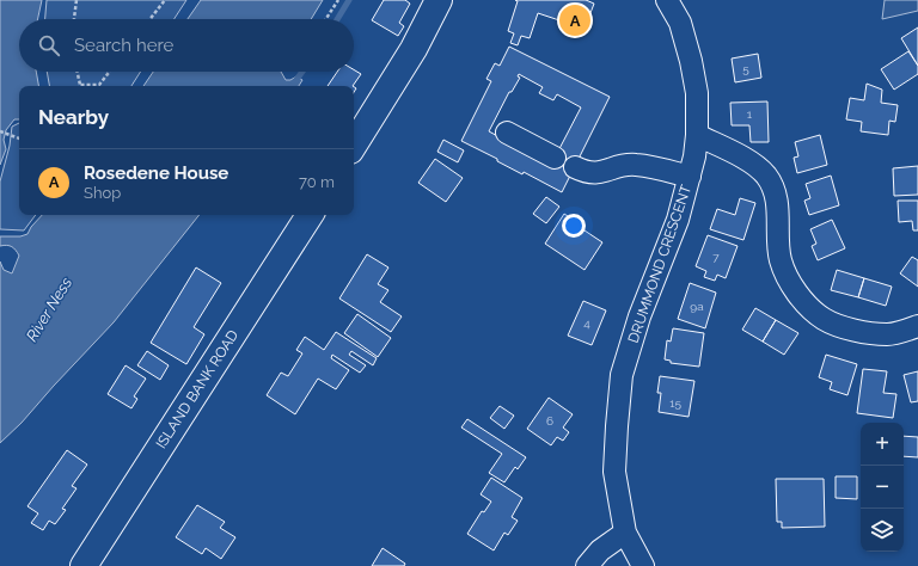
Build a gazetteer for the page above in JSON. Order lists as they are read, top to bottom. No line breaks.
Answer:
{"streets":{"main road":["ISLAND BANK ROAD"],"street":["DRUMMOND CRESCENT"]},"water":["River Ness"],"house_numbers":["5","1","7","9a","4","15","6"],"page":{"pins":"A","search":"Search here","heading":"Nearby","list":[{"mark":"A","name":"Rosedene House","note":"Shop","value":"70 m"}],"map_buttons":["+","−"]}}
